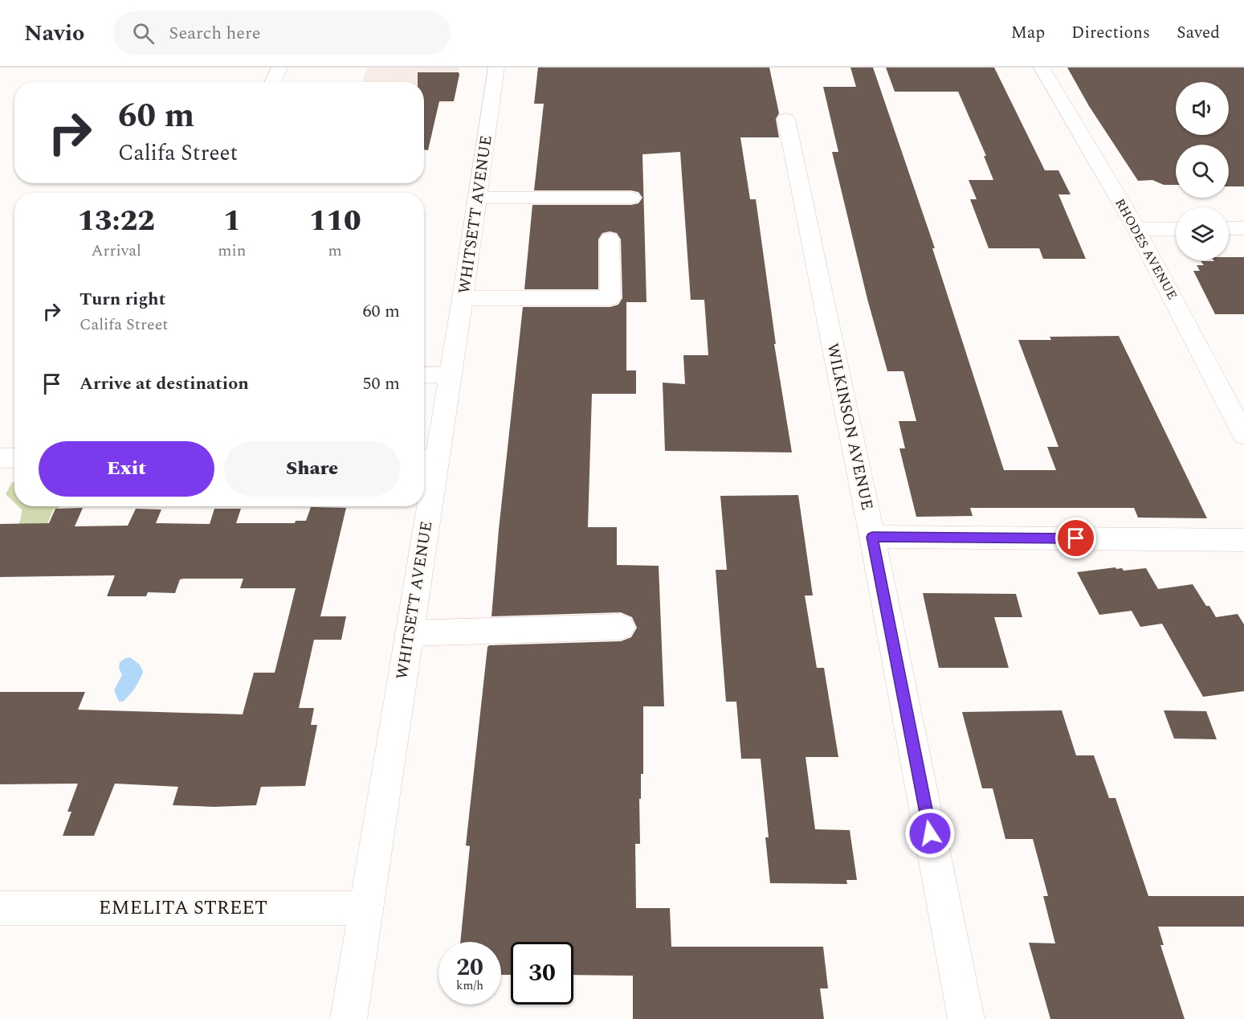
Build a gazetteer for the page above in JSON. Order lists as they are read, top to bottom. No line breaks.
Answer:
{"streets":{"street":["WHITSETT AVENUE","RHODES AVENUE","WILKINSON AVENUE","EMELITA STREET"]},"crossings":[["WHITSETT AVENUE","EMELITA STREET"]],"page":{"header":"Navio","search":"Search here","nav":["Map","Directions","Saved"],"turn":["60 m","Califa Street"],"eta":["13:22","Arrival","1","min","110","m"],"list":[{"name":"Turn right","note":"Califa Street","value":"60 m"},{"name":"Arrive at destination","value":"50 m"}],"buttons":["Exit","Share"],"speed":"20 km/h","limit":"30"}}
